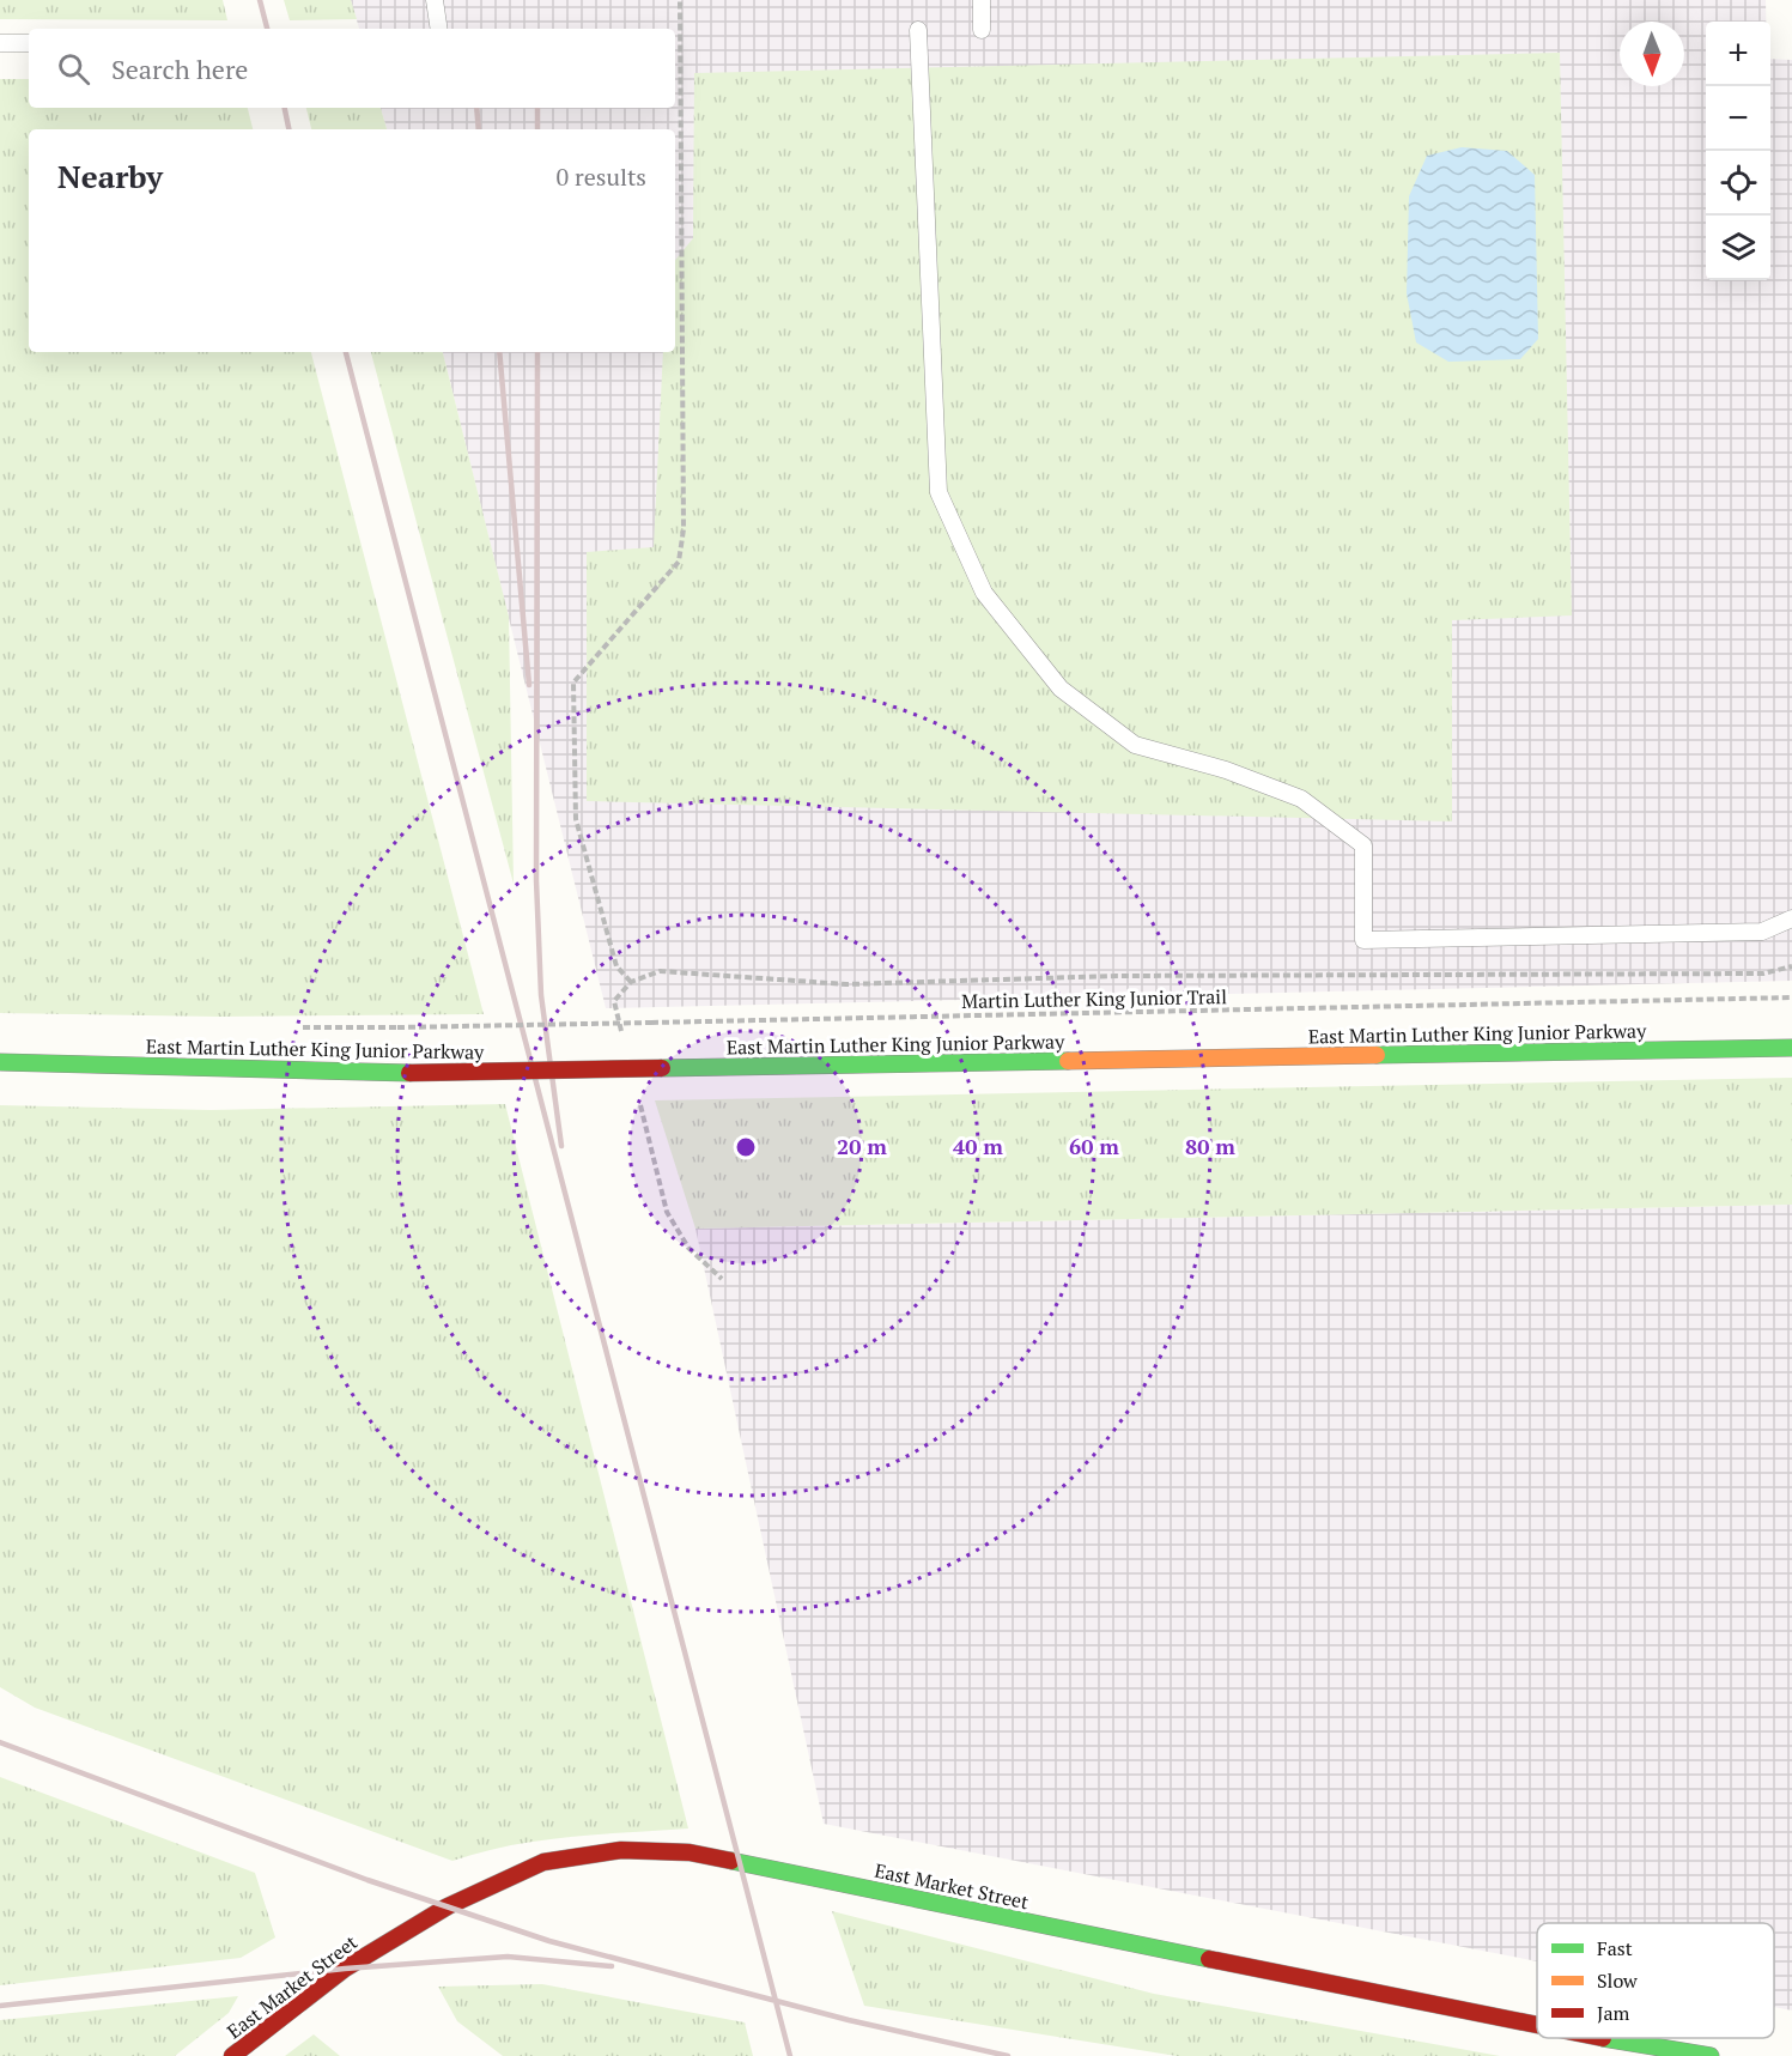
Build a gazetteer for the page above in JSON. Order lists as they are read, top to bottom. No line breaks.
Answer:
{"streets":{"main road":["East Martin Luther King Junior Parkway","East Market Street"],"path":["Martin Luther King Junior Trail"]},"legend":["Fast","Slow","Jam"],"north":"bottom","page":{"map_buttons":["+","−"],"search":"Search here","heading":["Nearby","0 results"]},"rings":["20 m","40 m","60 m","80 m"]}
